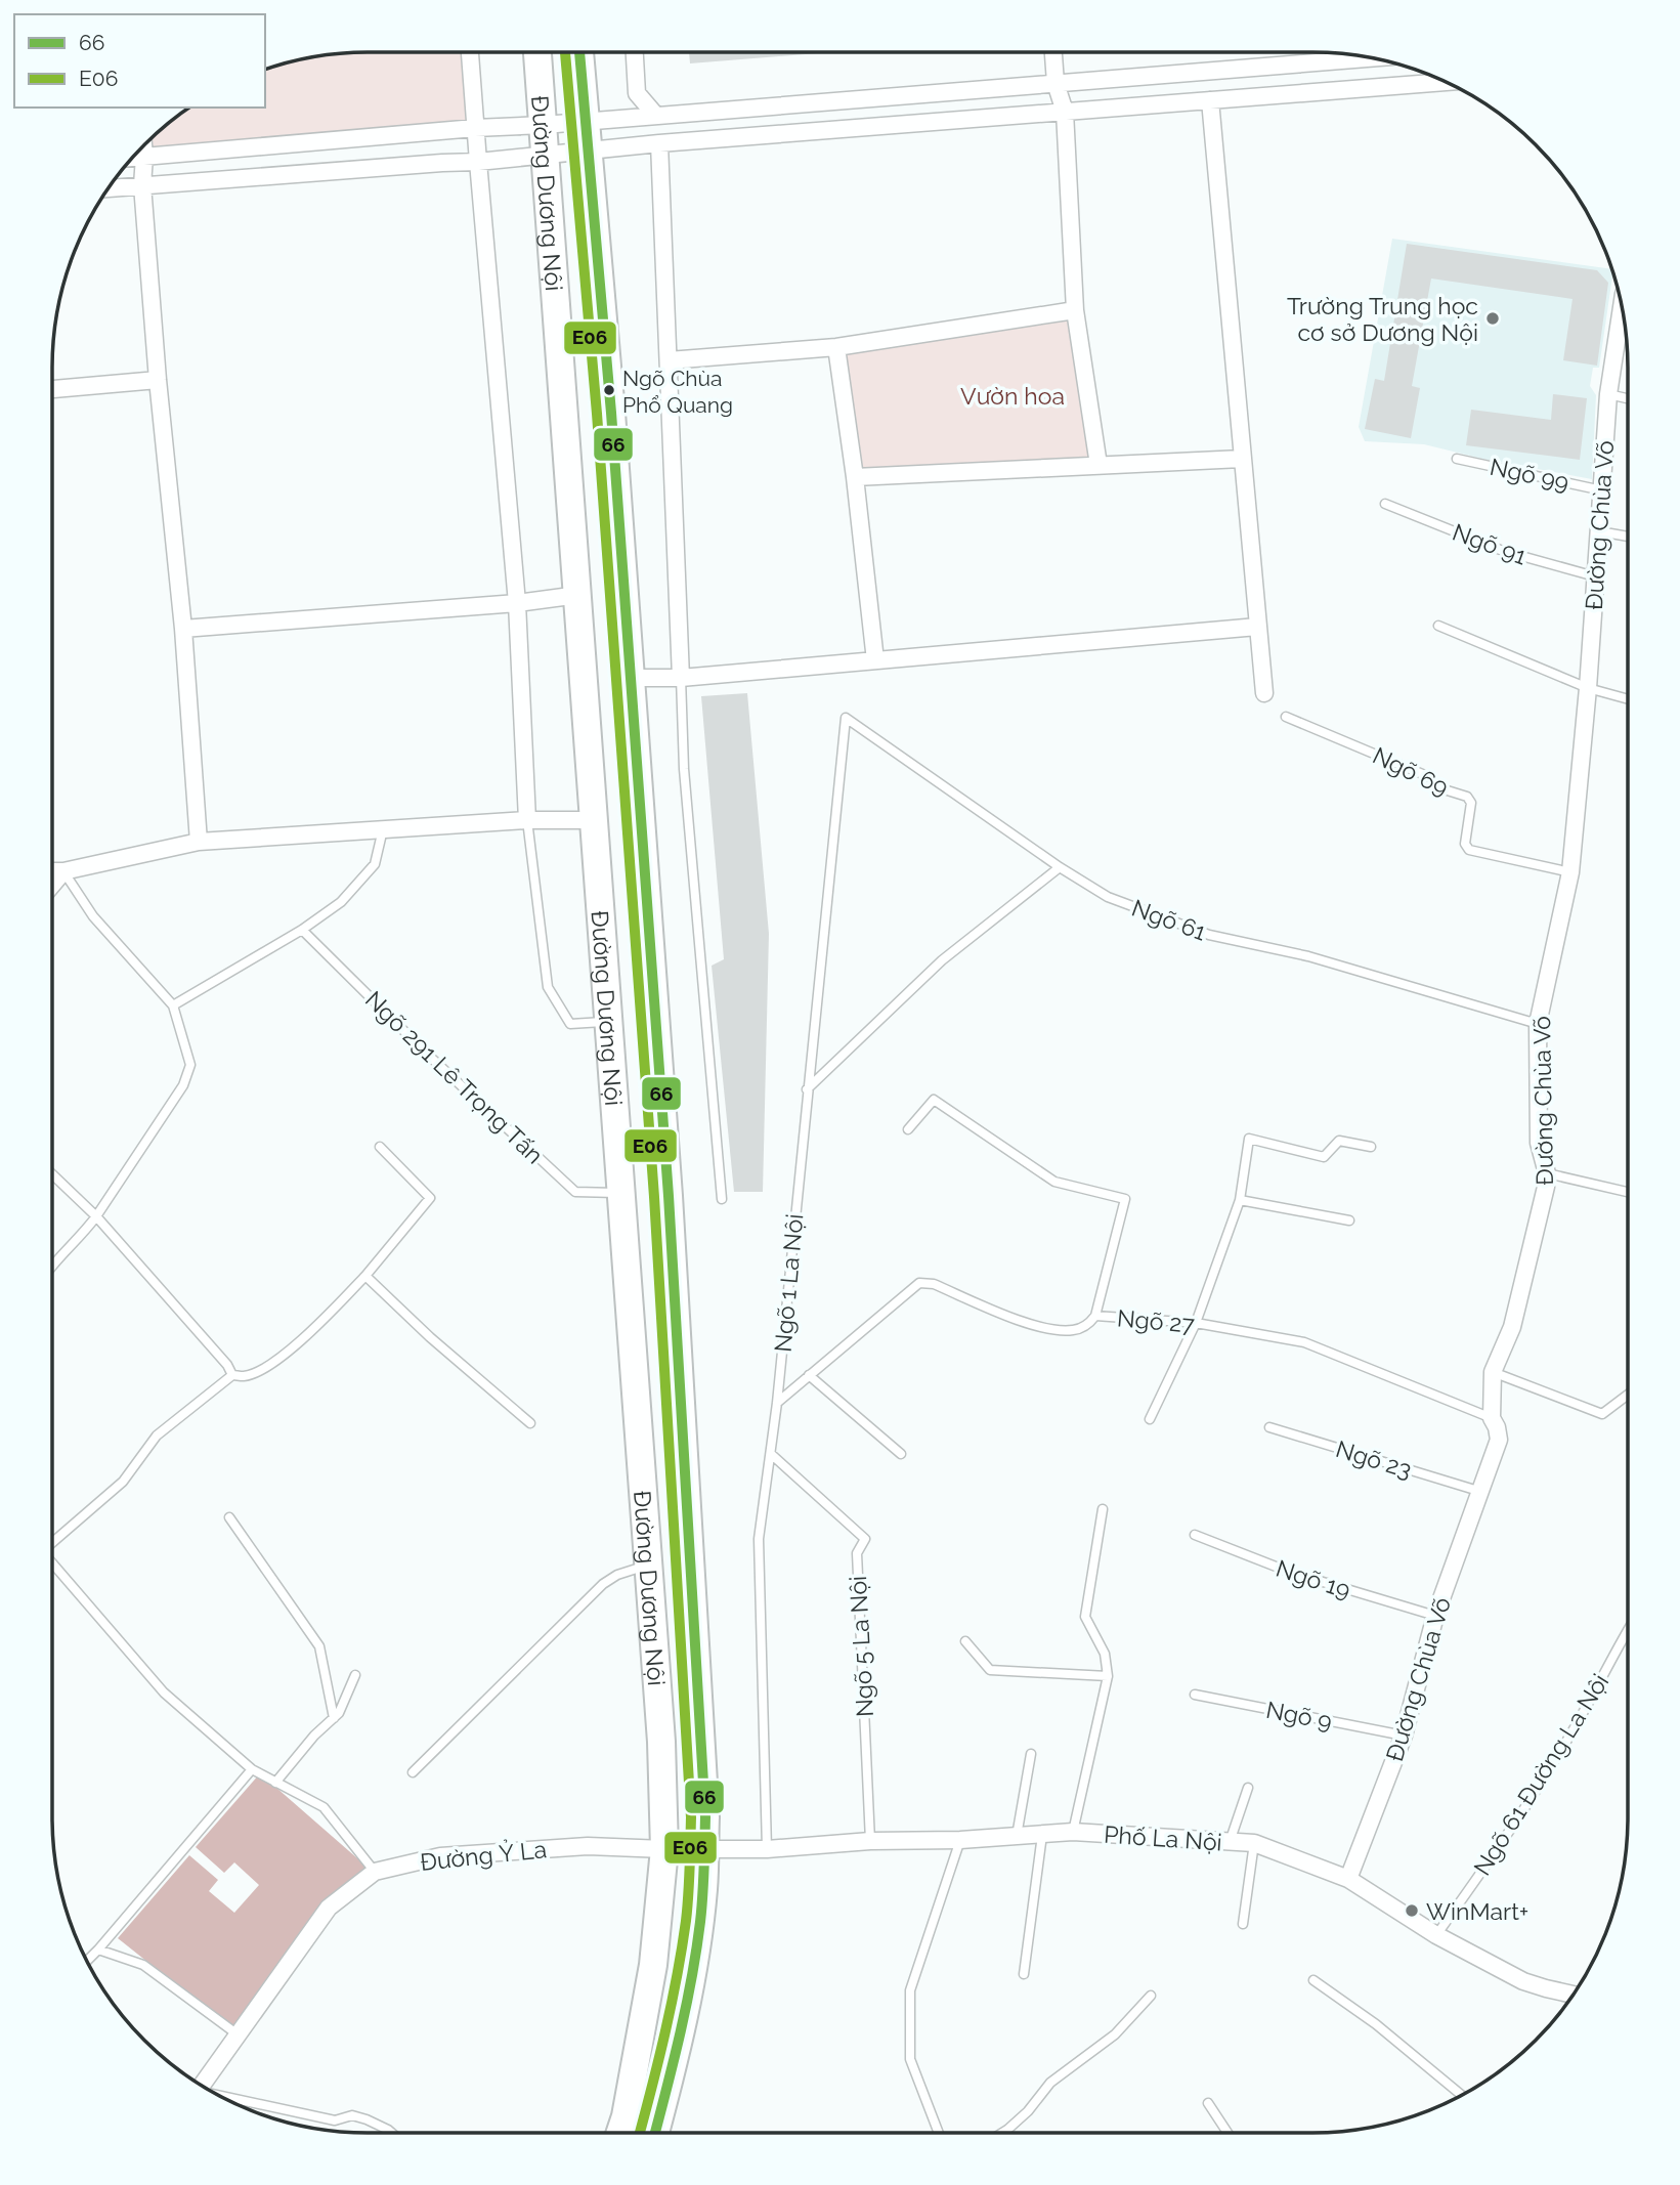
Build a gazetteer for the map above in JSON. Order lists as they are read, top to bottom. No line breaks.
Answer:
{"streets":{"main road":["Đường Dương Nội"],"street":["Đường Chùa Võ","Phố La Nội","Đường Ỷ La"],"lane":["Ngõ 99","Ngõ 91","Ngõ 69","Ngõ 61","Ngõ 291 Lê Trọng Tấn","Ngõ 1 La Nội","Ngõ 27","Ngõ 23","Ngõ 19","Ngõ 5 La Nội","Ngõ 9","Ngõ 61 Đường La Nội"]},"crossings":[["Đường Dương Nội","Ngõ 291 Lê Trọng Tấn"],["Đường Dương Nội","Phố La Nội"],["Đường Dương Nội","Đường Ỷ La"],["Ngõ 99","Đường Chùa Võ"],["Đường Chùa Võ","Ngõ 91"],["Đường Chùa Võ","Ngõ 69"],["Đường Chùa Võ","Ngõ 61"],["Đường Chùa Võ","Ngõ 27"],["Đường Chùa Võ","Ngõ 23"],["Đường Chùa Võ","Ngõ 19"],["Đường Chùa Võ","Ngõ 9"],["Đường Chùa Võ","Phố La Nội"],["Ngõ 61","Ngõ 1 La Nội"],["Ngõ 1 La Nội","Ngõ 5 La Nội"],["Ngõ 1 La Nội","Phố La Nội"],["Ngõ 5 La Nội","Phố La Nội"],["Ngõ 61 Đường La Nội","Phố La Nội"]],"parks":["Vườn hoa"],"places":["Trường Trung học cơ sở Dương Nội","Ngõ Chùa Phổ Quang","WinMart+"],"lines":["transit line 66","transit line E06"],"legend":["66","E06"]}
